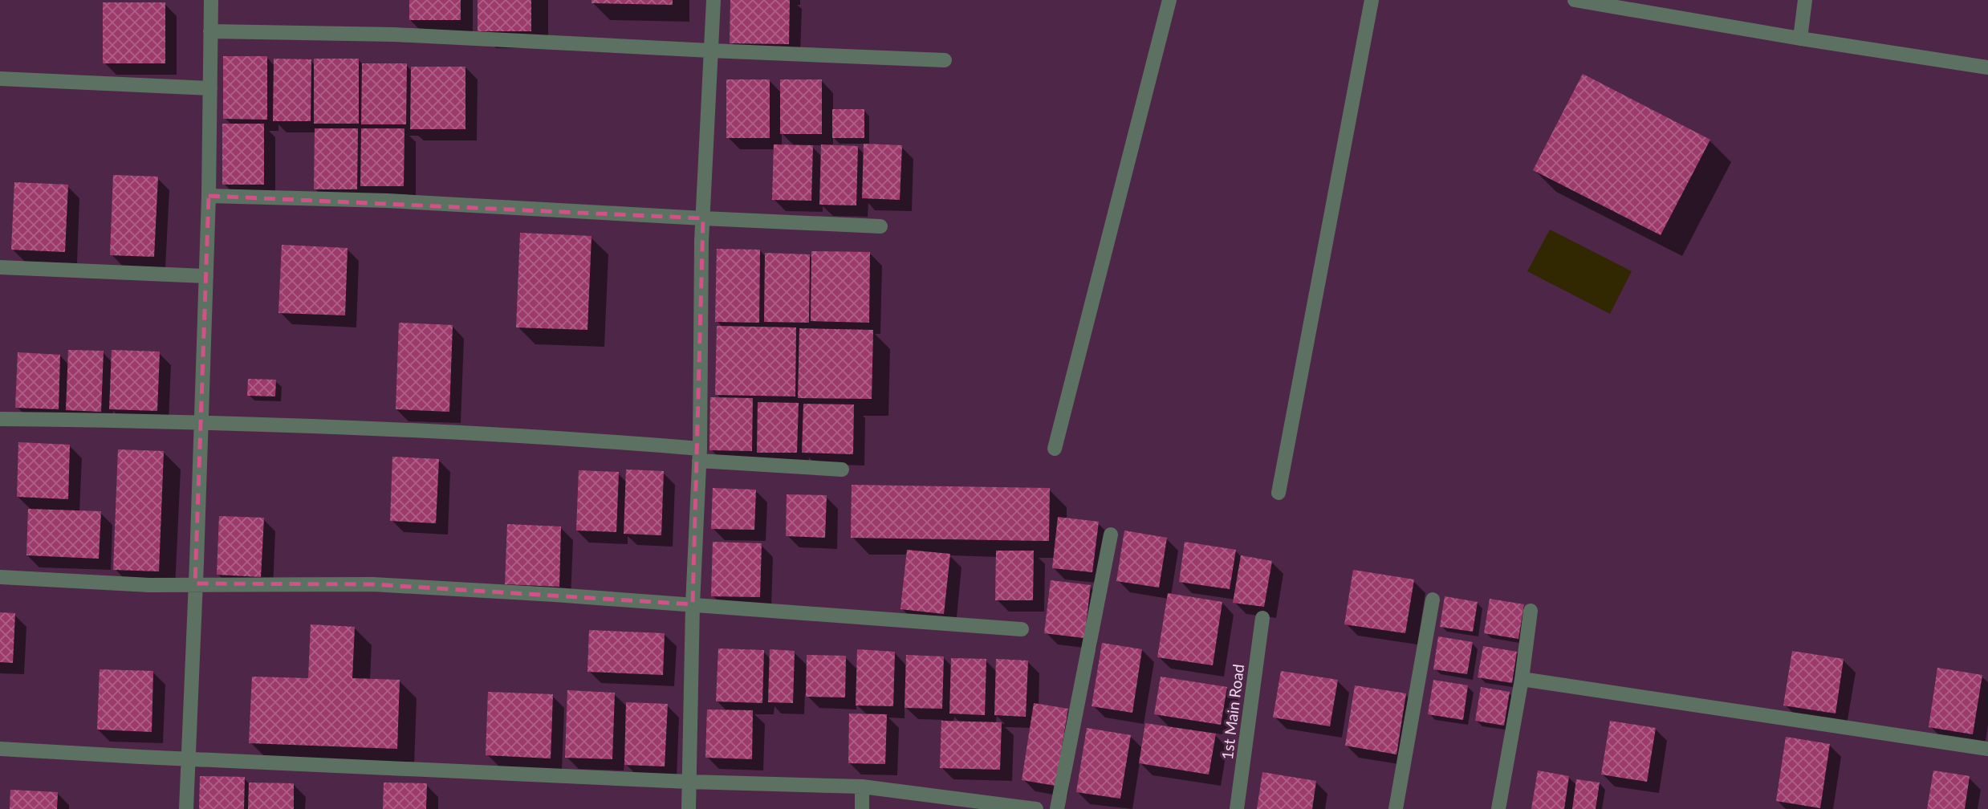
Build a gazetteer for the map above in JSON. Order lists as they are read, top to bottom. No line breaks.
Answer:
{"streets":{"street":["1st Main Road"]}}
